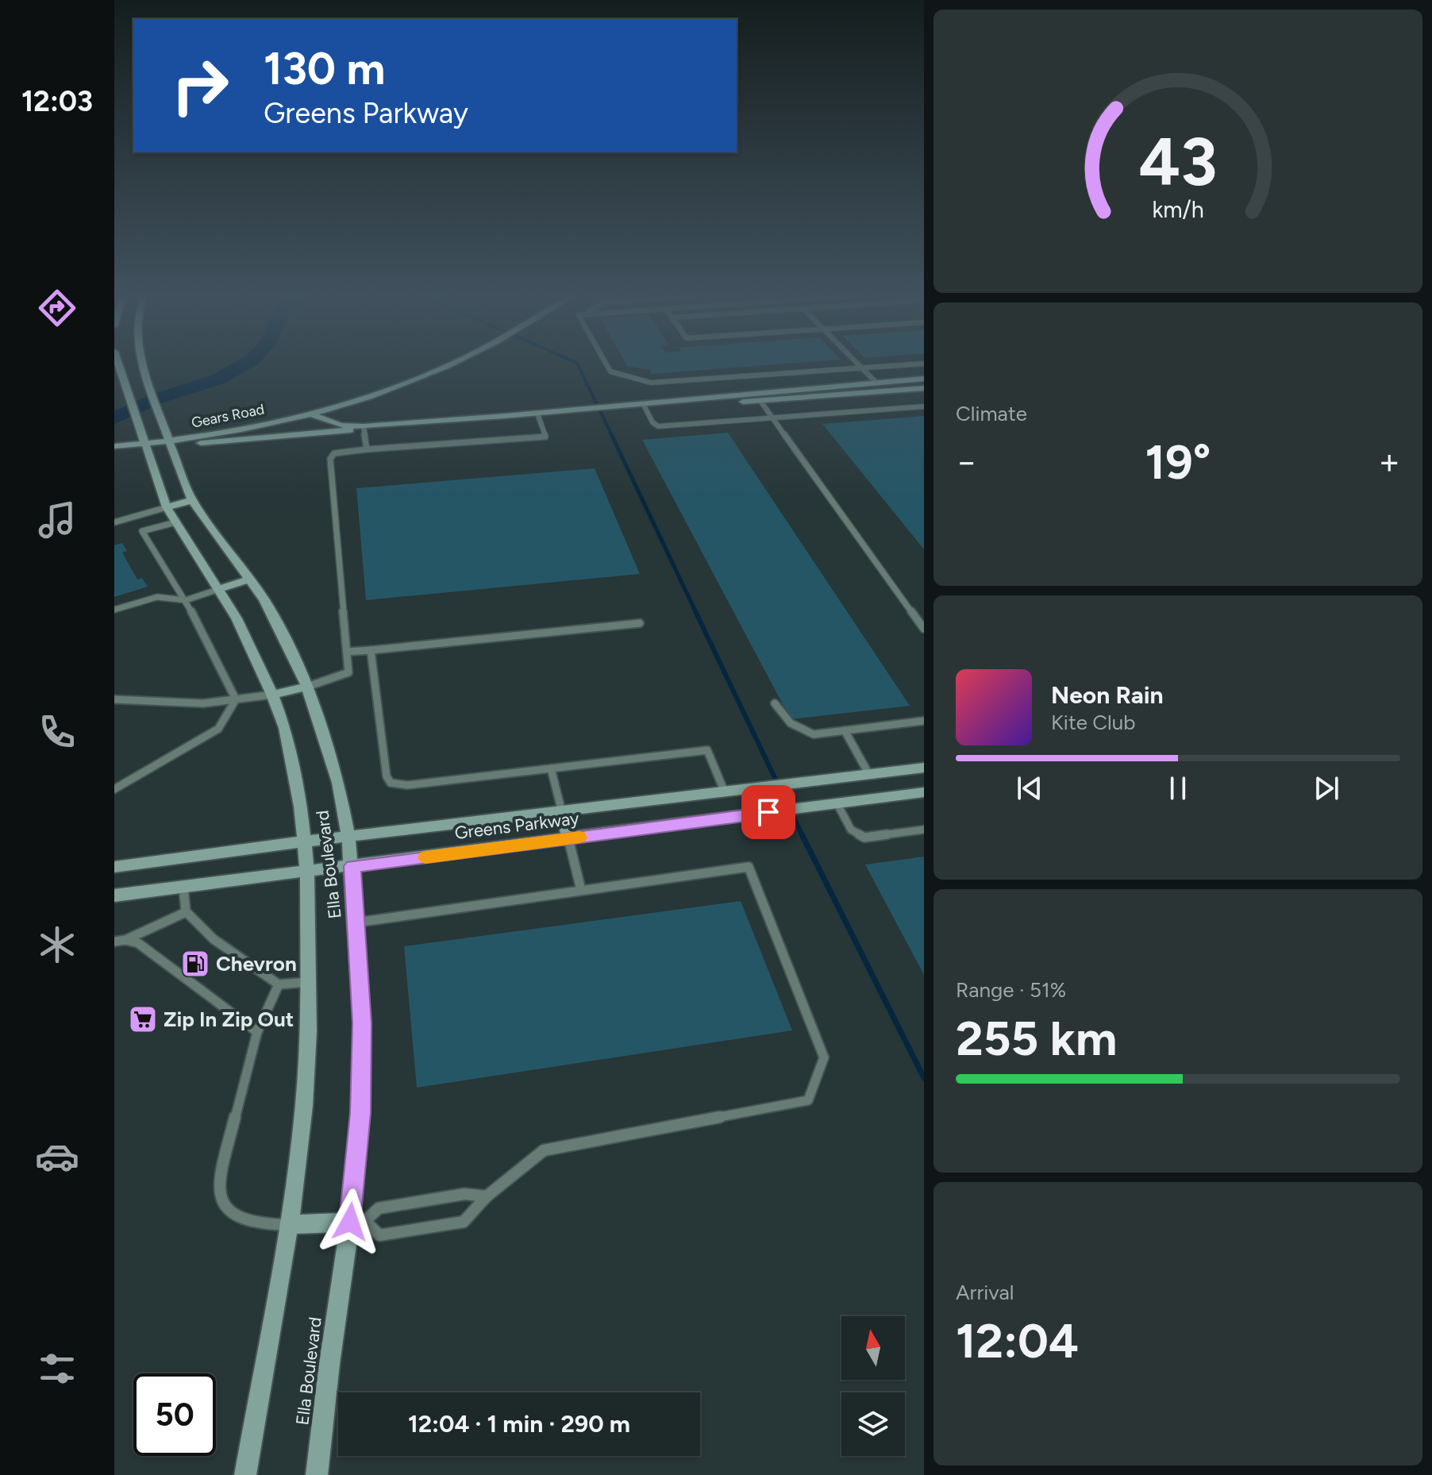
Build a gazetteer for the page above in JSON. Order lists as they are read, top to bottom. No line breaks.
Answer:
{"streets":{"main road":["Gears Road","Greens Parkway","Ella Boulevard"]},"crossings":[["Gears Road","Ella Boulevard"],["Greens Parkway","Ella Boulevard"]],"places":{"fuel station":["Chevron"],"supermarket":["Zip In Zip Out"]},"north":"top","page":{"tabs":"12:03","turn":["130 m","Greens Parkway"],"tile":["Climate",["Range · 51%","255 km"],["Arrival","12:04"]],"heat":["−","19°","+"],"song":["Neon Rain","Kite Club"],"limit":"50","trip":"12:04 · 1 min · 290 m","gauge":["43","km/h"]}}
